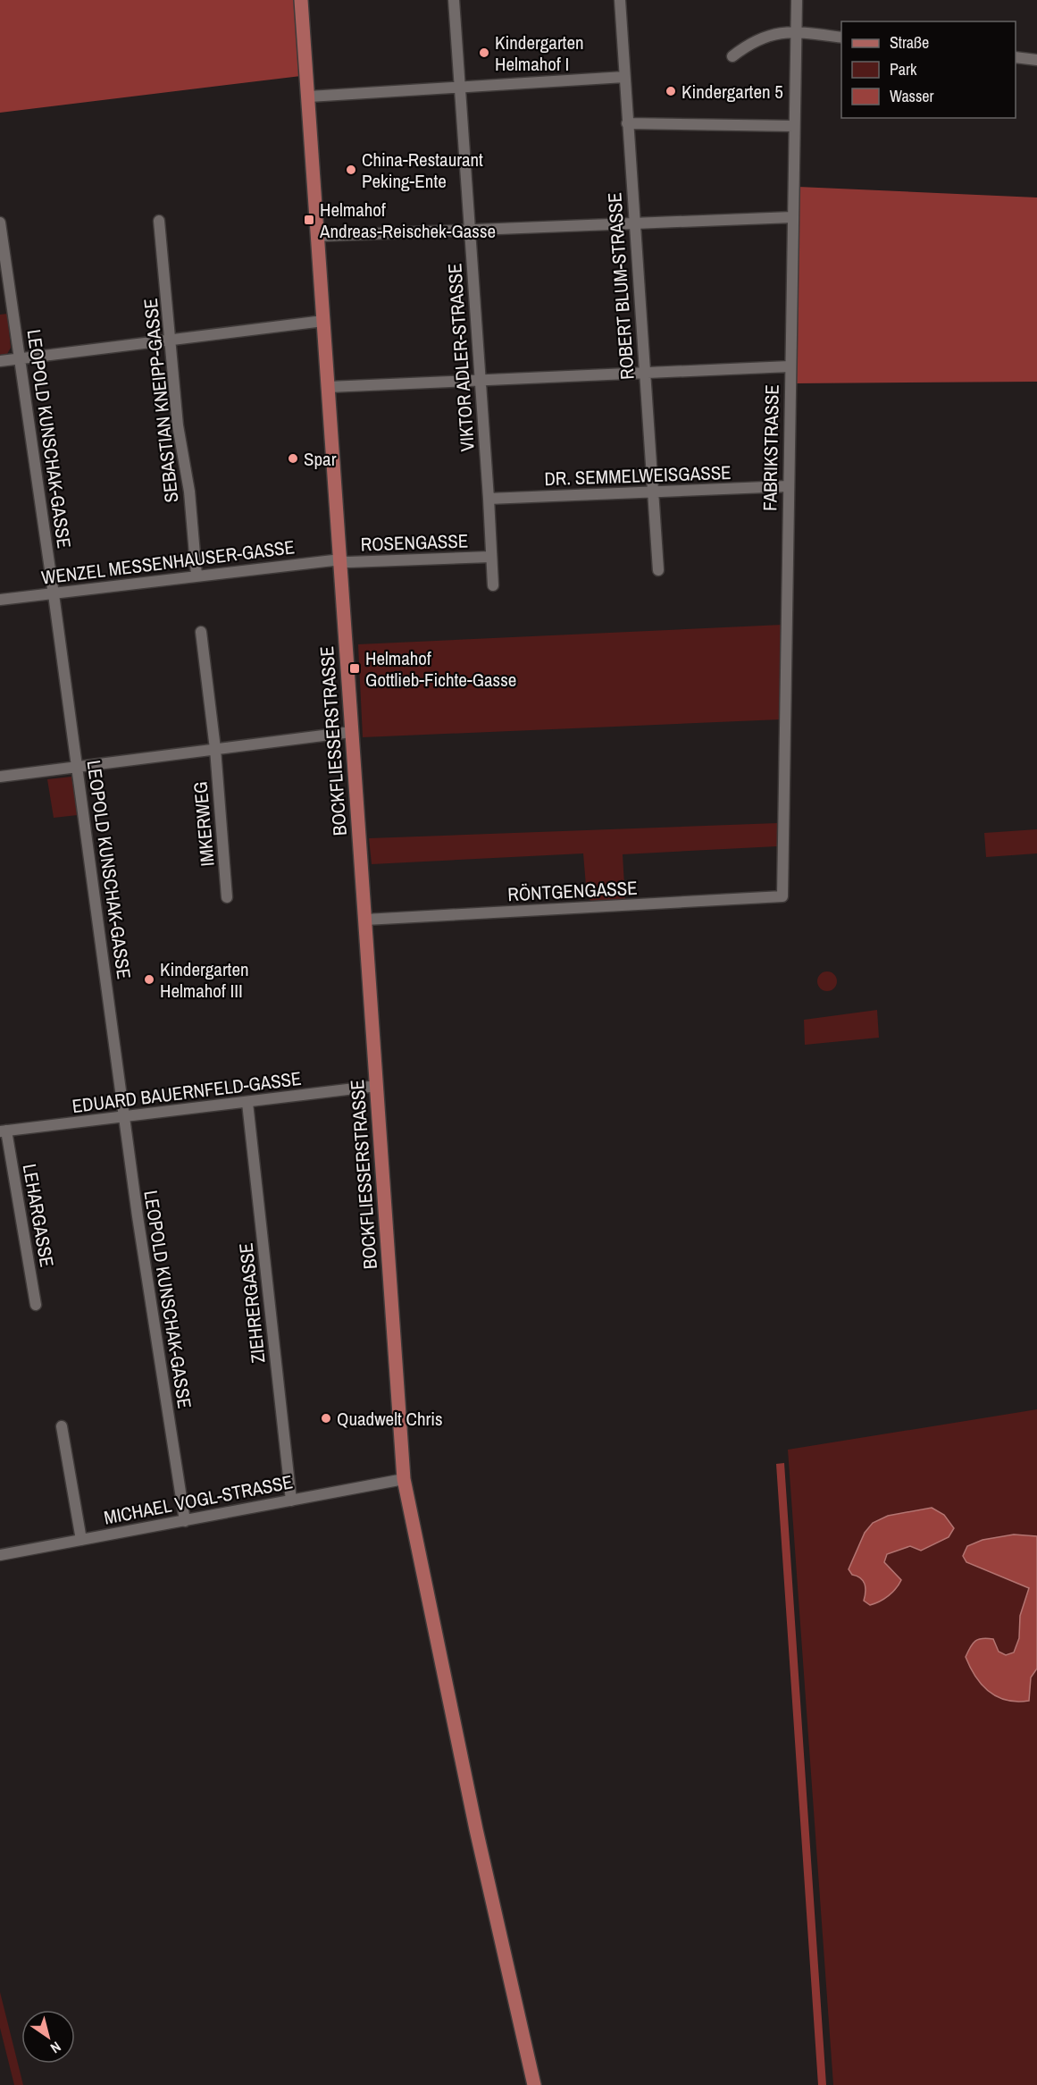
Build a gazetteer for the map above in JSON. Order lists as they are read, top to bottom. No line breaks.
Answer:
{"streets":{"main road":["BOCKFLIESSERSTRASSE"],"street":["ROBERT BLUM-STRASSE","VIKTOR ADLER-STRASSE","SEBASTIAN KNEIPP-GASSE","LEOPOLD KUNSCHAK-GASSE","FABRIKSTRASSE","DR. SEMMELWEISGASSE","ROSENGASSE","WENZEL MESSENHAUSER-GASSE","IMKERWEG","RÖNTGENGASSE","EDUARD BAUERNFELD-GASSE","LEHARGASSE","ZIEHRERGASSE","MICHAEL VOGL-STRASSE"]},"crossings":[["ROBERT BLUM-STRASSE","DR. SEMMELWEISGASSE"],["VIKTOR ADLER-STRASSE","DR. SEMMELWEISGASSE"],["VIKTOR ADLER-STRASSE","ROSENGASSE"],["SEBASTIAN KNEIPP-GASSE","WENZEL MESSENHAUSER-GASSE"],["LEOPOLD KUNSCHAK-GASSE","WENZEL MESSENHAUSER-GASSE"],["LEOPOLD KUNSCHAK-GASSE","EDUARD BAUERNFELD-GASSE"],["LEOPOLD KUNSCHAK-GASSE","MICHAEL VOGL-STRASSE"],["FABRIKSTRASSE","DR. SEMMELWEISGASSE"],["FABRIKSTRASSE","RÖNTGENGASSE"],["ROSENGASSE","WENZEL MESSENHAUSER-GASSE"],["ROSENGASSE","BOCKFLIESSERSTRASSE"],["WENZEL MESSENHAUSER-GASSE","BOCKFLIESSERSTRASSE"],["BOCKFLIESSERSTRASSE","RÖNTGENGASSE"],["BOCKFLIESSERSTRASSE","EDUARD BAUERNFELD-GASSE"],["BOCKFLIESSERSTRASSE","MICHAEL VOGL-STRASSE"],["EDUARD BAUERNFELD-GASSE","LEHARGASSE"],["EDUARD BAUERNFELD-GASSE","ZIEHRERGASSE"],["ZIEHRERGASSE","MICHAEL VOGL-STRASSE"]],"places":{"other":["Kindergarten Helmahof I","Kindergarten 5","China-Restaurant Peking-Ente","Spar","Kindergarten Helmahof III","Quadwelt Chris"],"transit":["Helmahof Andreas-Reischek-Gasse","Helmahof Gottlieb-Fichte-Gasse"]},"legend":["Straße","Park","Wasser"],"north":"bottom right"}
